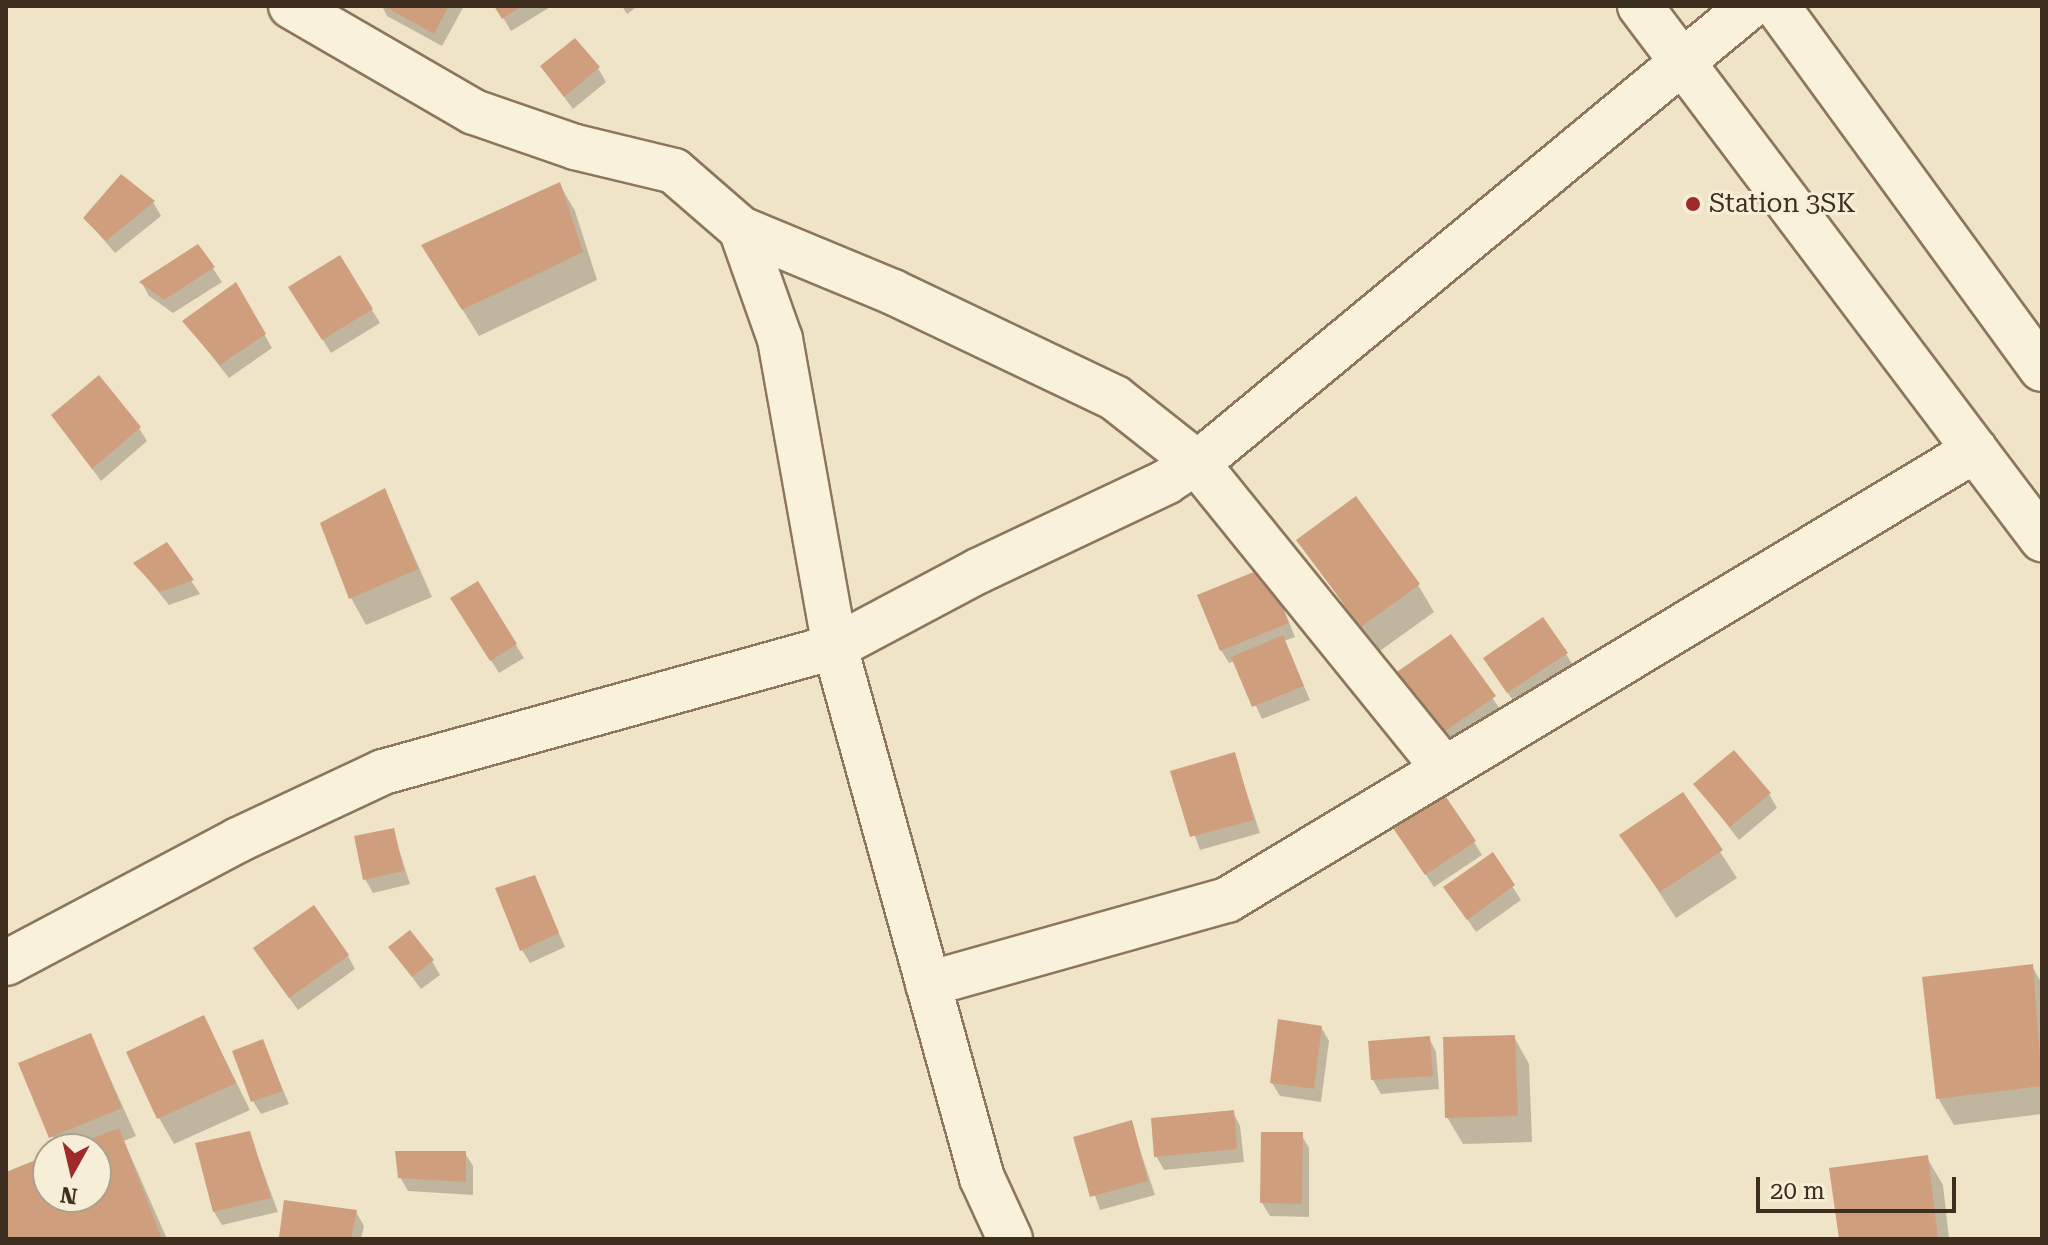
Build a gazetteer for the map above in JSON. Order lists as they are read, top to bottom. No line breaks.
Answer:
{"places":["Station 3SK"],"scale_bar":"20 m","north":"bottom"}
